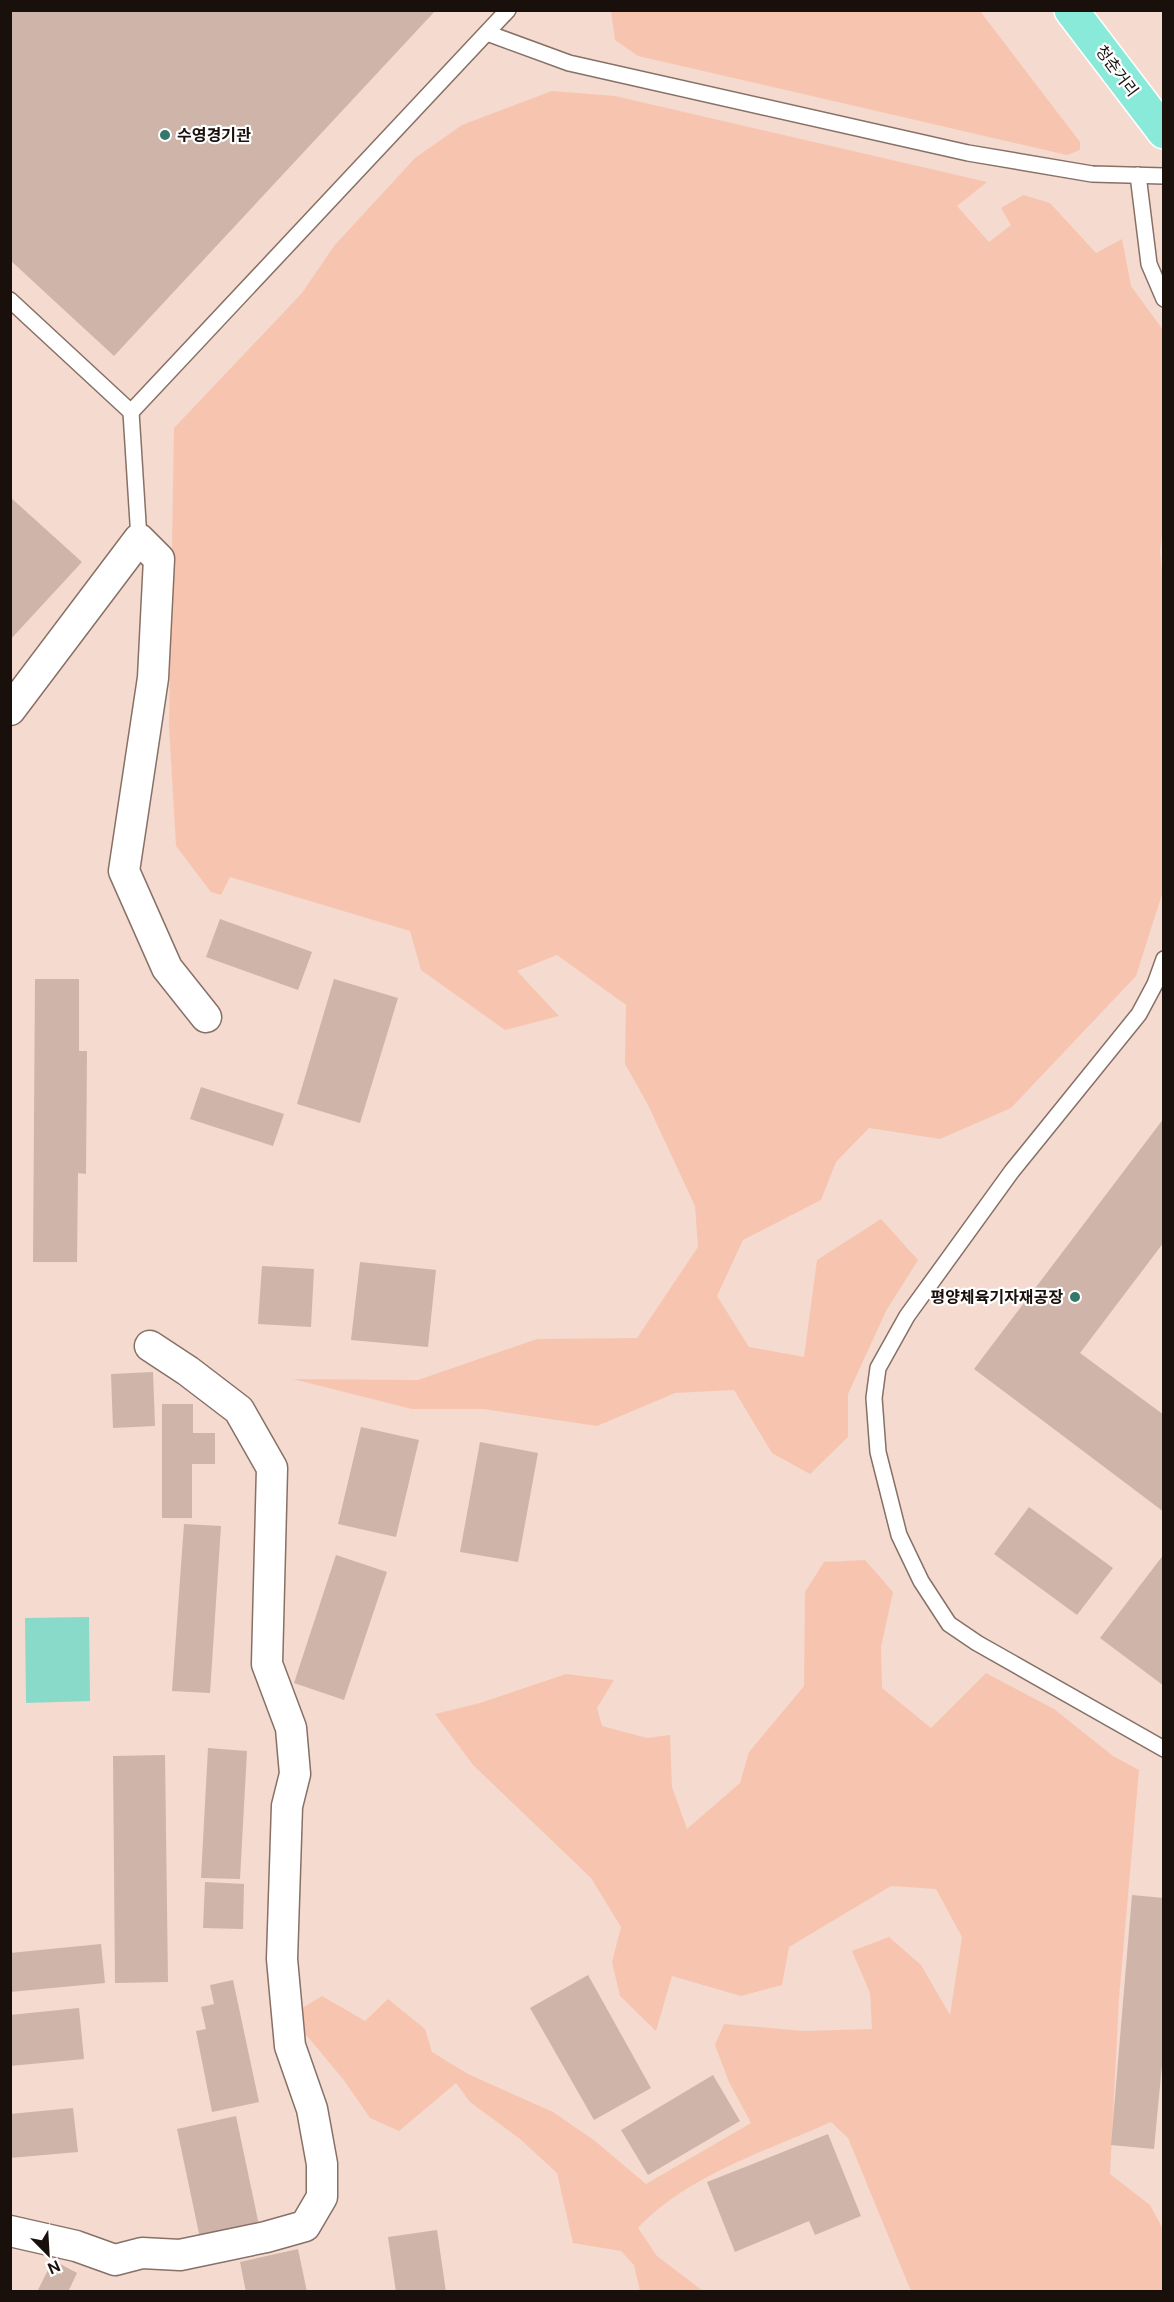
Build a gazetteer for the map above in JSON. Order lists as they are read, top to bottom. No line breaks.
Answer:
{"streets":{"main road":["청춘거리"]},"places":["수영경기관","평양체육기자재공장"],"north":"bottom right"}
